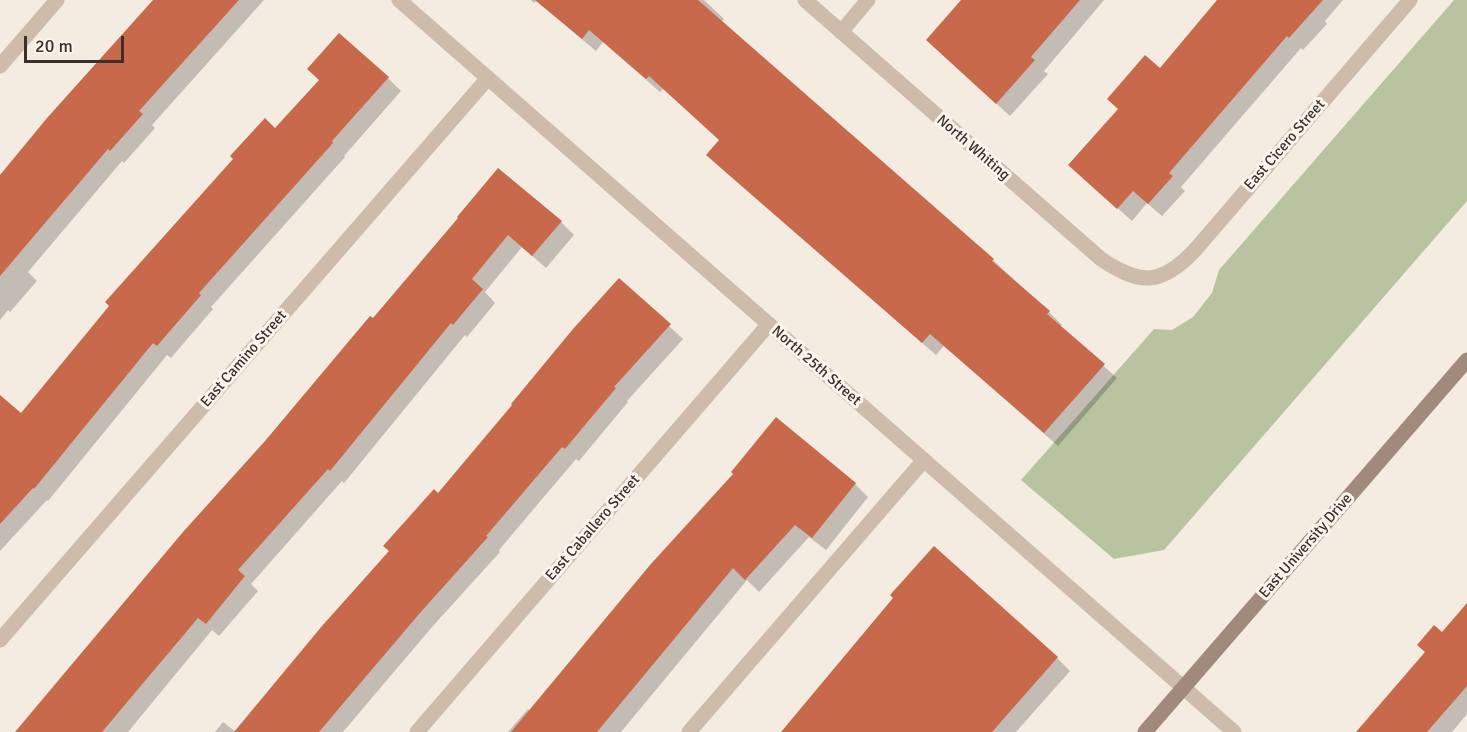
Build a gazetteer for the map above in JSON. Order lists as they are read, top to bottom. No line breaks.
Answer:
{"streets":{"main road":["East University Drive"],"street":["East Cicero Street","North Whiting","East Camino Street","North 25th Street","East Caballero Street"]},"crossings":[["East Cicero Street","North Whiting"],["East Camino Street","North 25th Street"],["North 25th Street","East Caballero Street"],["North 25th Street","East University Drive"]],"scale_bar":"20 m"}
